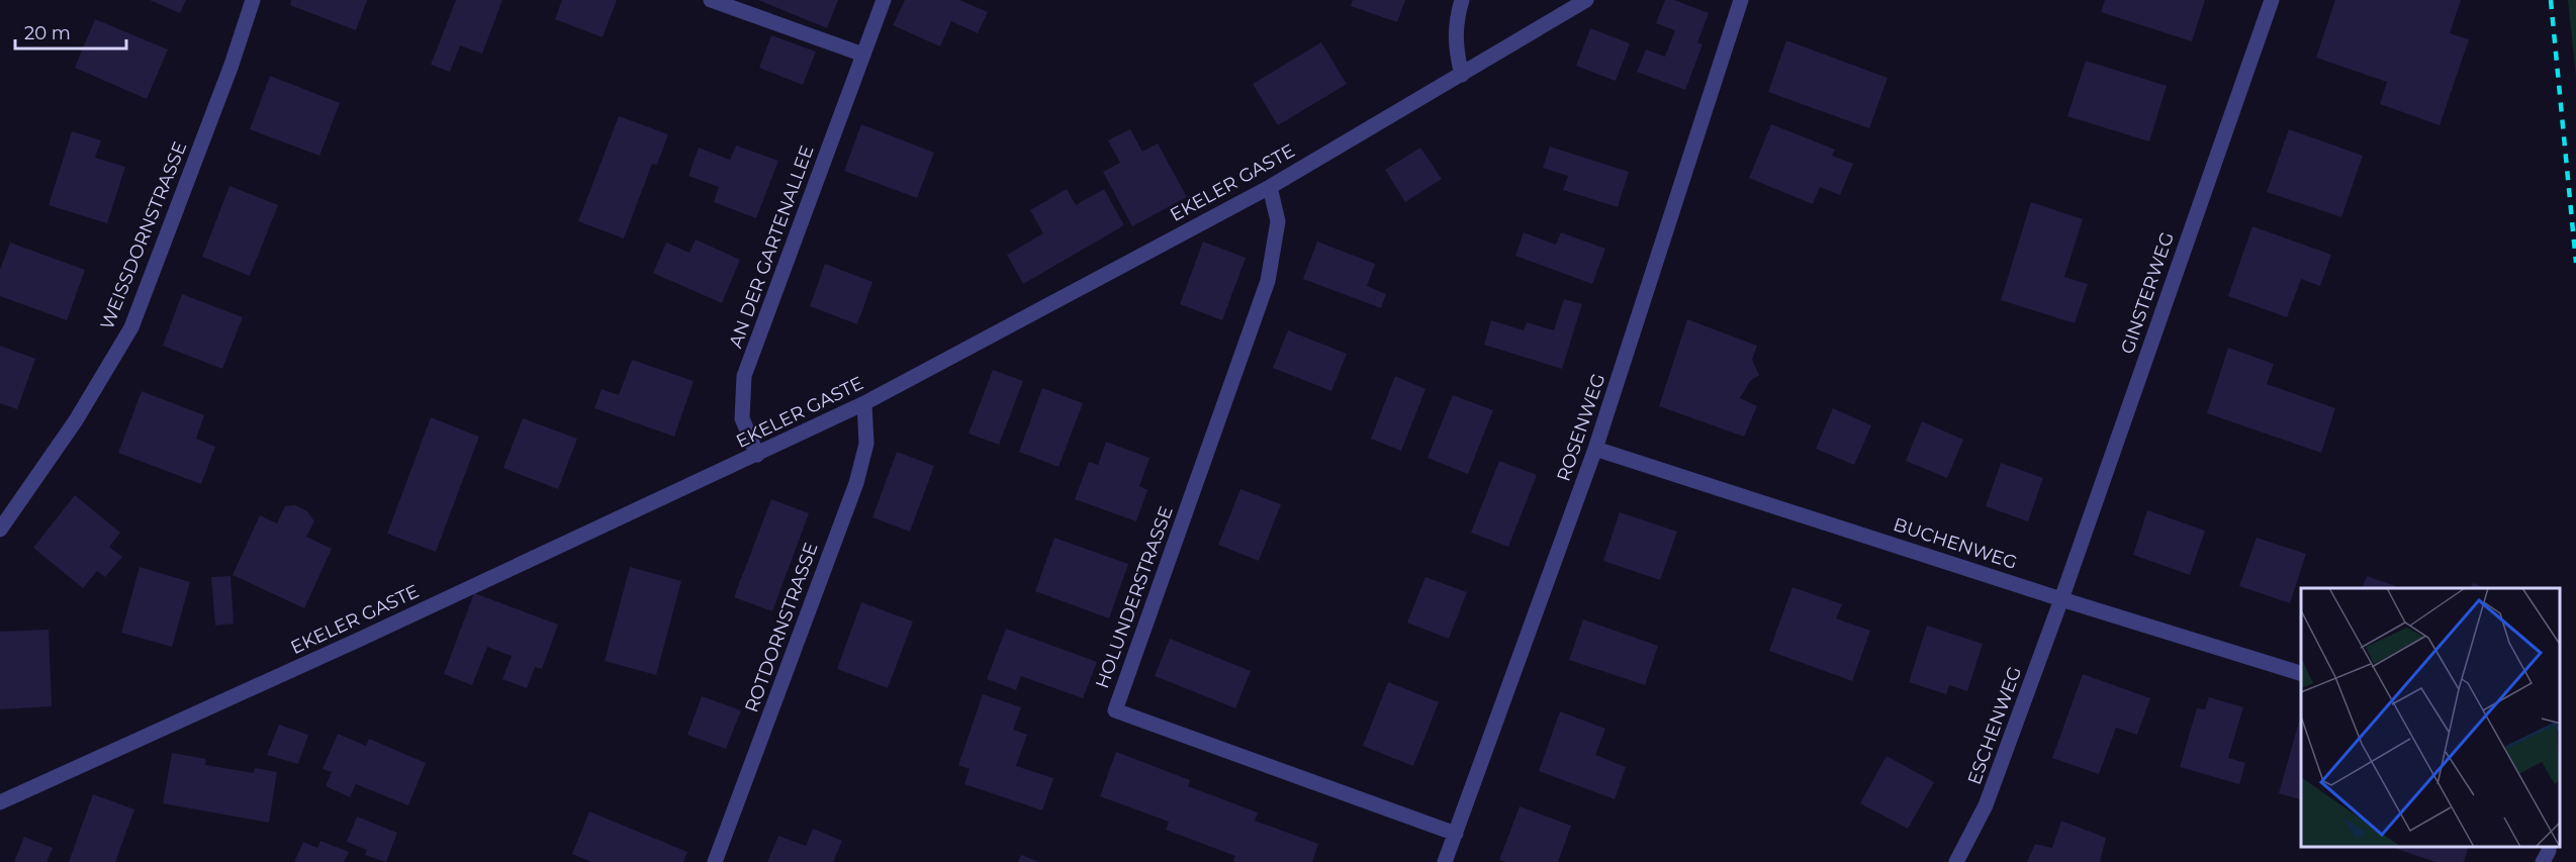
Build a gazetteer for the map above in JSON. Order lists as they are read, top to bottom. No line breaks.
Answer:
{"streets":{"street":["EKELER GASTE","WEISSDORNSTRASSE","AN DER GARTENALLEE","GINSTERWEG","ROSENWEG","BUCHENWEG","HOLUNDERSTRASSE","ROTDORNSTRASSE","ESCHENWEG"]},"crossings":[["EKELER GASTE","AN DER GARTENALLEE"],["EKELER GASTE","HOLUNDERSTRASSE"],["EKELER GASTE","ROTDORNSTRASSE"],["GINSTERWEG","BUCHENWEG"],["GINSTERWEG","ESCHENWEG"],["ROSENWEG","BUCHENWEG"],["ROSENWEG","HOLUNDERSTRASSE"],["BUCHENWEG","ESCHENWEG"]],"scale_bar":"20 m"}
